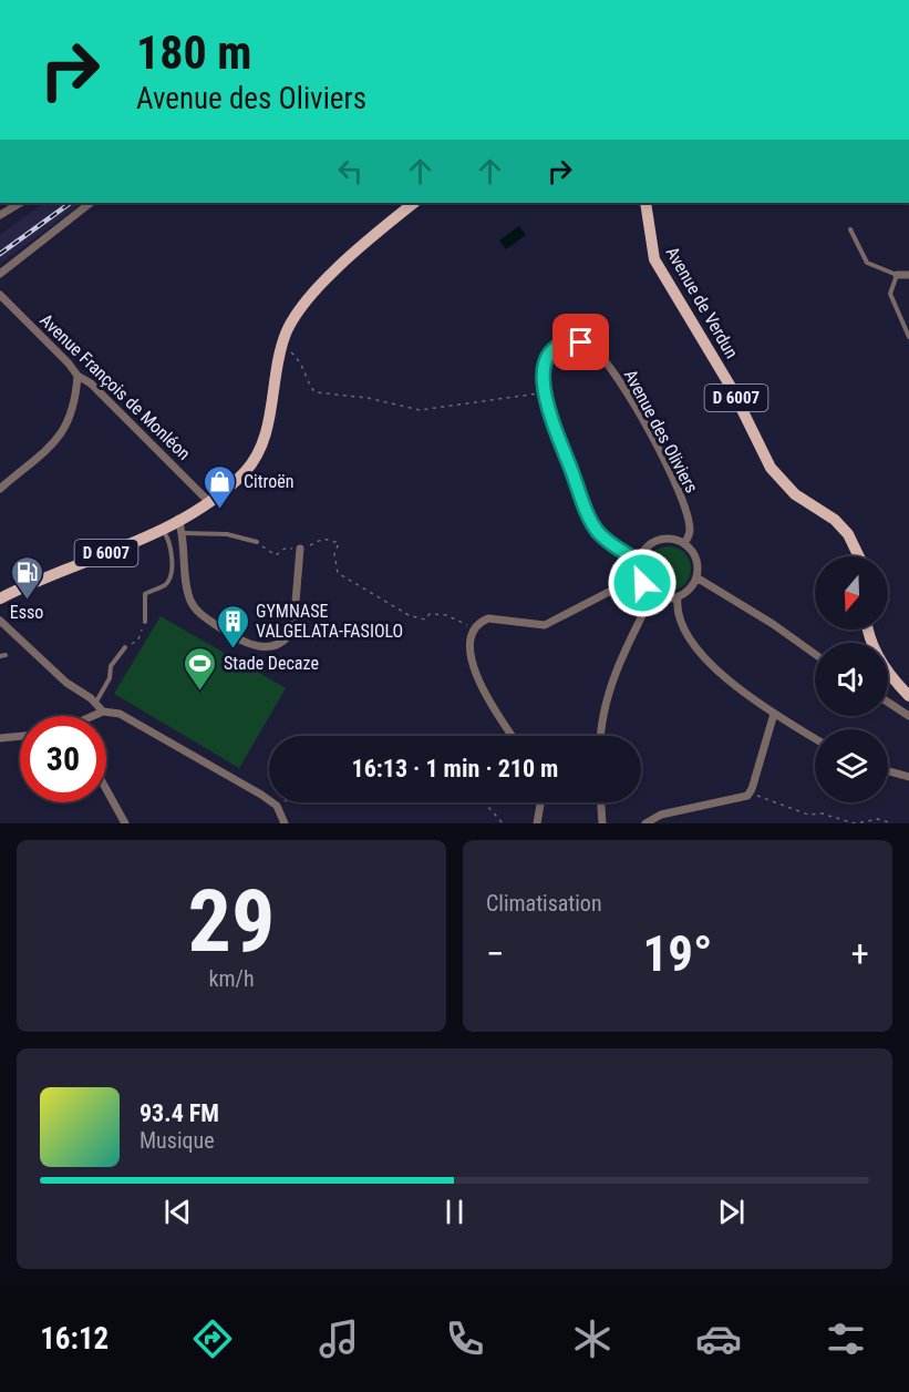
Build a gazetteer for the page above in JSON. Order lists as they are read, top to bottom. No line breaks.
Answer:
{"streets":{"main road":["Avenue de Verdun","D 6007"],"street":["Avenue François de Monléon","Avenue des Oliviers"]},"crossings":[["Avenue François de Monléon","D 6007"]],"places":{"shop":["Citroën"],"fuel station":["Esso"],"building":["GYMNASE VALGELATA-FASIOLO"],"sports":["Stade Decaze"]},"north":"bottom","page":{"turn":["180 m","Avenue des Oliviers"],"limit":"30","trip":"16:13 · 1 min · 210 m","tile":[["29","km/h"],"Climatisation"],"heat":["−","19°","+"],"song":["93.4 FM","Musique"],"tabs":"16:12"}}
